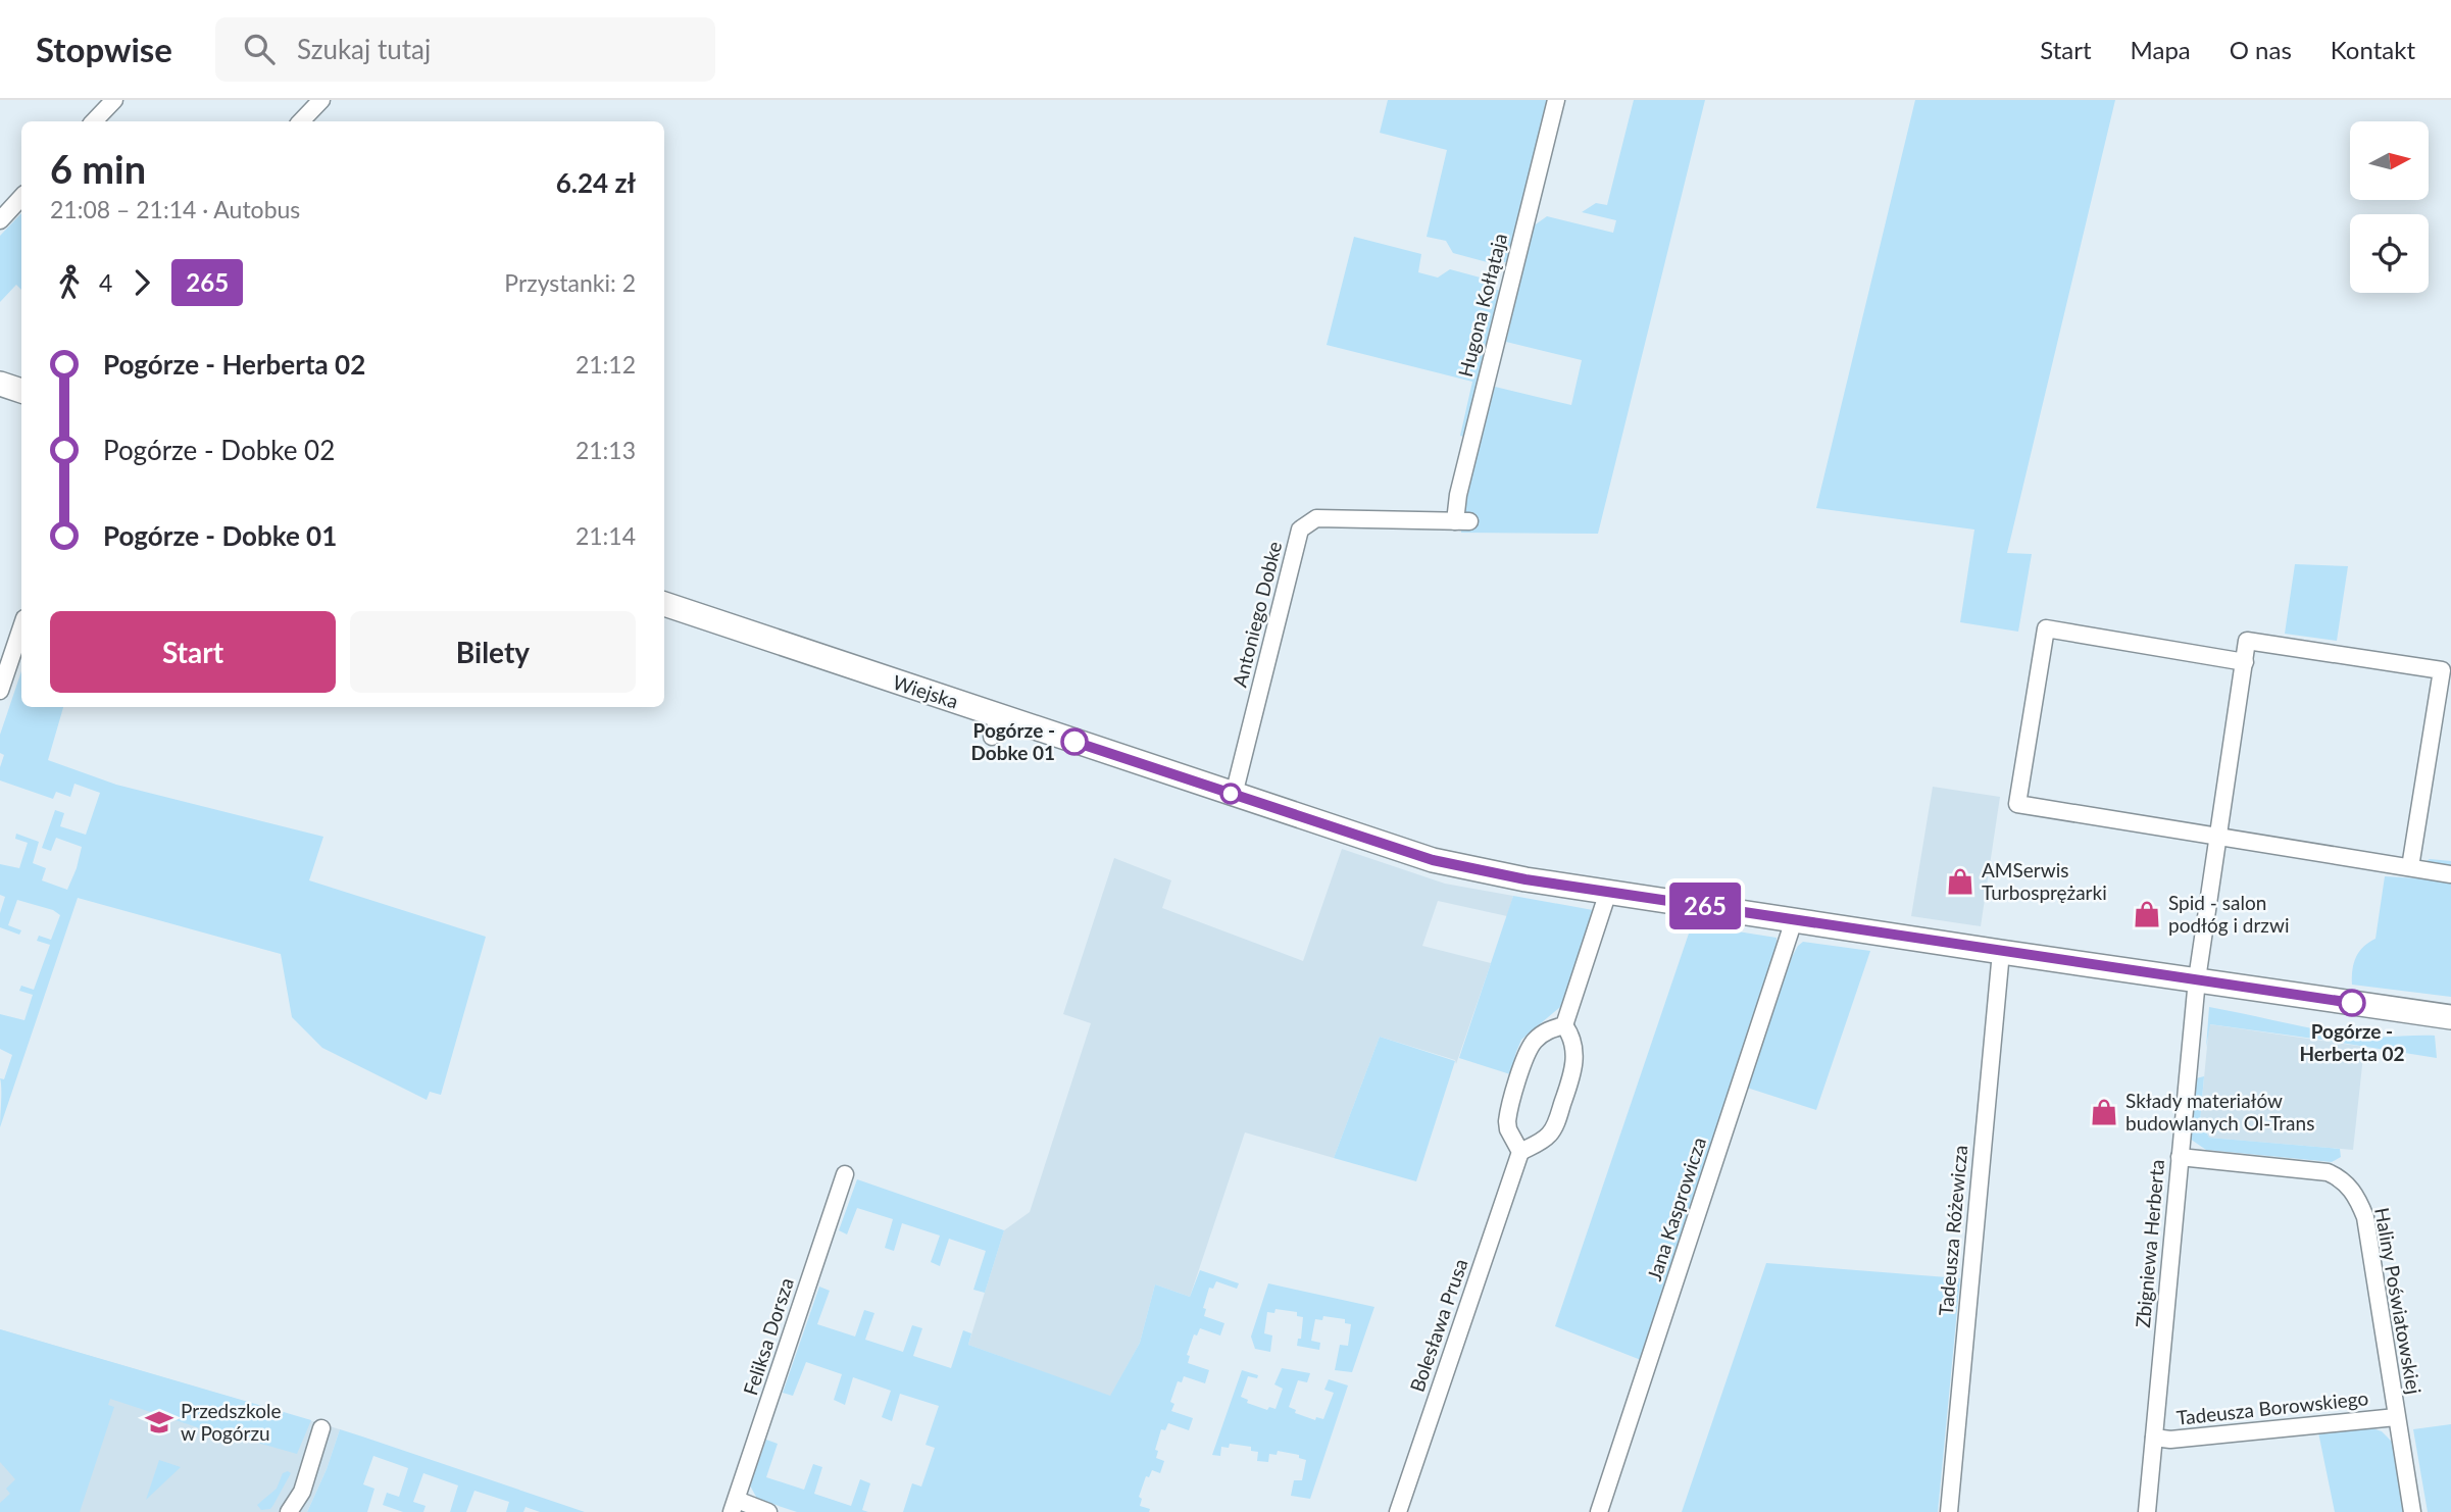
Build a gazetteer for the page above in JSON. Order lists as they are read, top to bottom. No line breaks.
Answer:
{"streets":{"street":["Hugona Kołłątaja","Antoniego Dobke","Wiejska","Jana Kasprowicza","Tadeusza Różewicza","Zbigniewa Herberta","Haliny Poświatowskiej","Bolesława Prusa","Feliksa Dorsza","Tadeusza Borowskiego"]},"crossings":[["Hugona Kołłątaja","Antoniego Dobke"],["Antoniego Dobke","Wiejska"],["Wiejska","Jana Kasprowicza"],["Wiejska","Tadeusza Różewicza"],["Wiejska","Zbigniewa Herberta"],["Zbigniewa Herberta","Haliny Poświatowskiej"],["Zbigniewa Herberta","Tadeusza Borowskiego"],["Haliny Poświatowskiej","Tadeusza Borowskiego"]],"places":{"other":["Pogórze - Dobke 01","Pogórze - Herberta 02"],"shop":["AMSerwis Turbosprężarki","Spid - salon podłóg i drzwi","Składy materiałów budowlanych Ol-Trans"],"school or university":["Przedszkole w Pogórzu"]},"lines":["bus line 265"],"north":"right","page":{"header":"Stopwise","search":"Szukaj tutaj","nav":["Start","Mapa","O nas","Kontakt"],"on_map":"265","heading":["6 min","21:08 – 21:14 · Autobus","6.24 zł"],"legs":["4","265","Przystanki: 2"],"list":[{"name":"Pogórze - Herberta 02","value":"21:12"},{"name":"Pogórze - Dobke 02","value":"21:13"},{"name":"Pogórze - Dobke 01","value":"21:14"}],"buttons":["Start","Bilety"]}}
